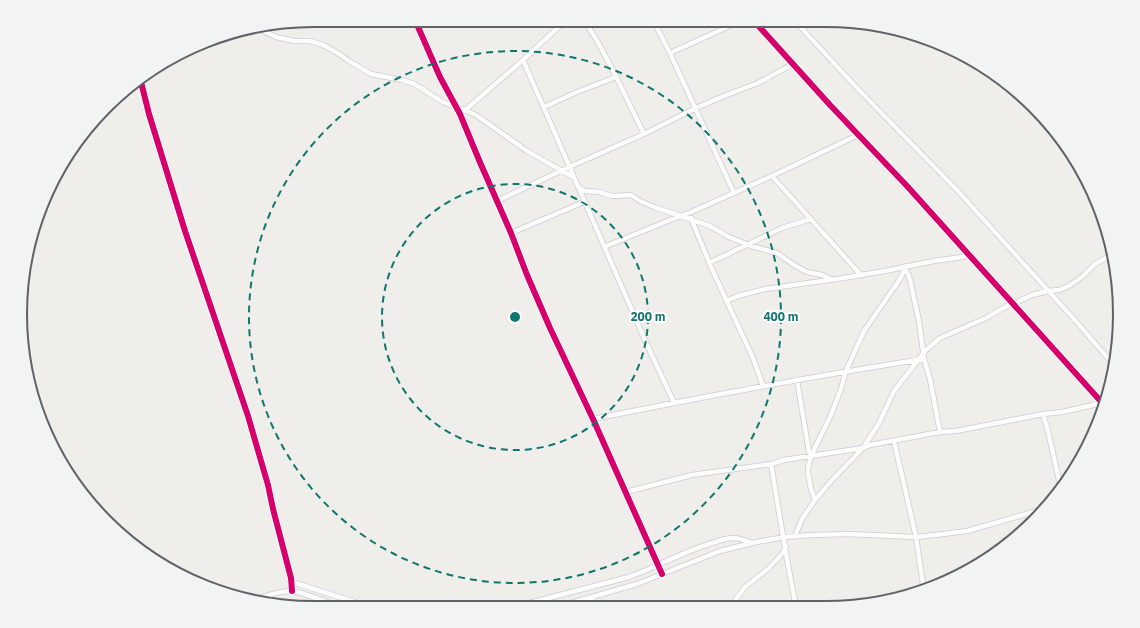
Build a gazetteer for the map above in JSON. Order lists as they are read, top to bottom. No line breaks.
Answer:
{"rings":["200 m","400 m"]}
